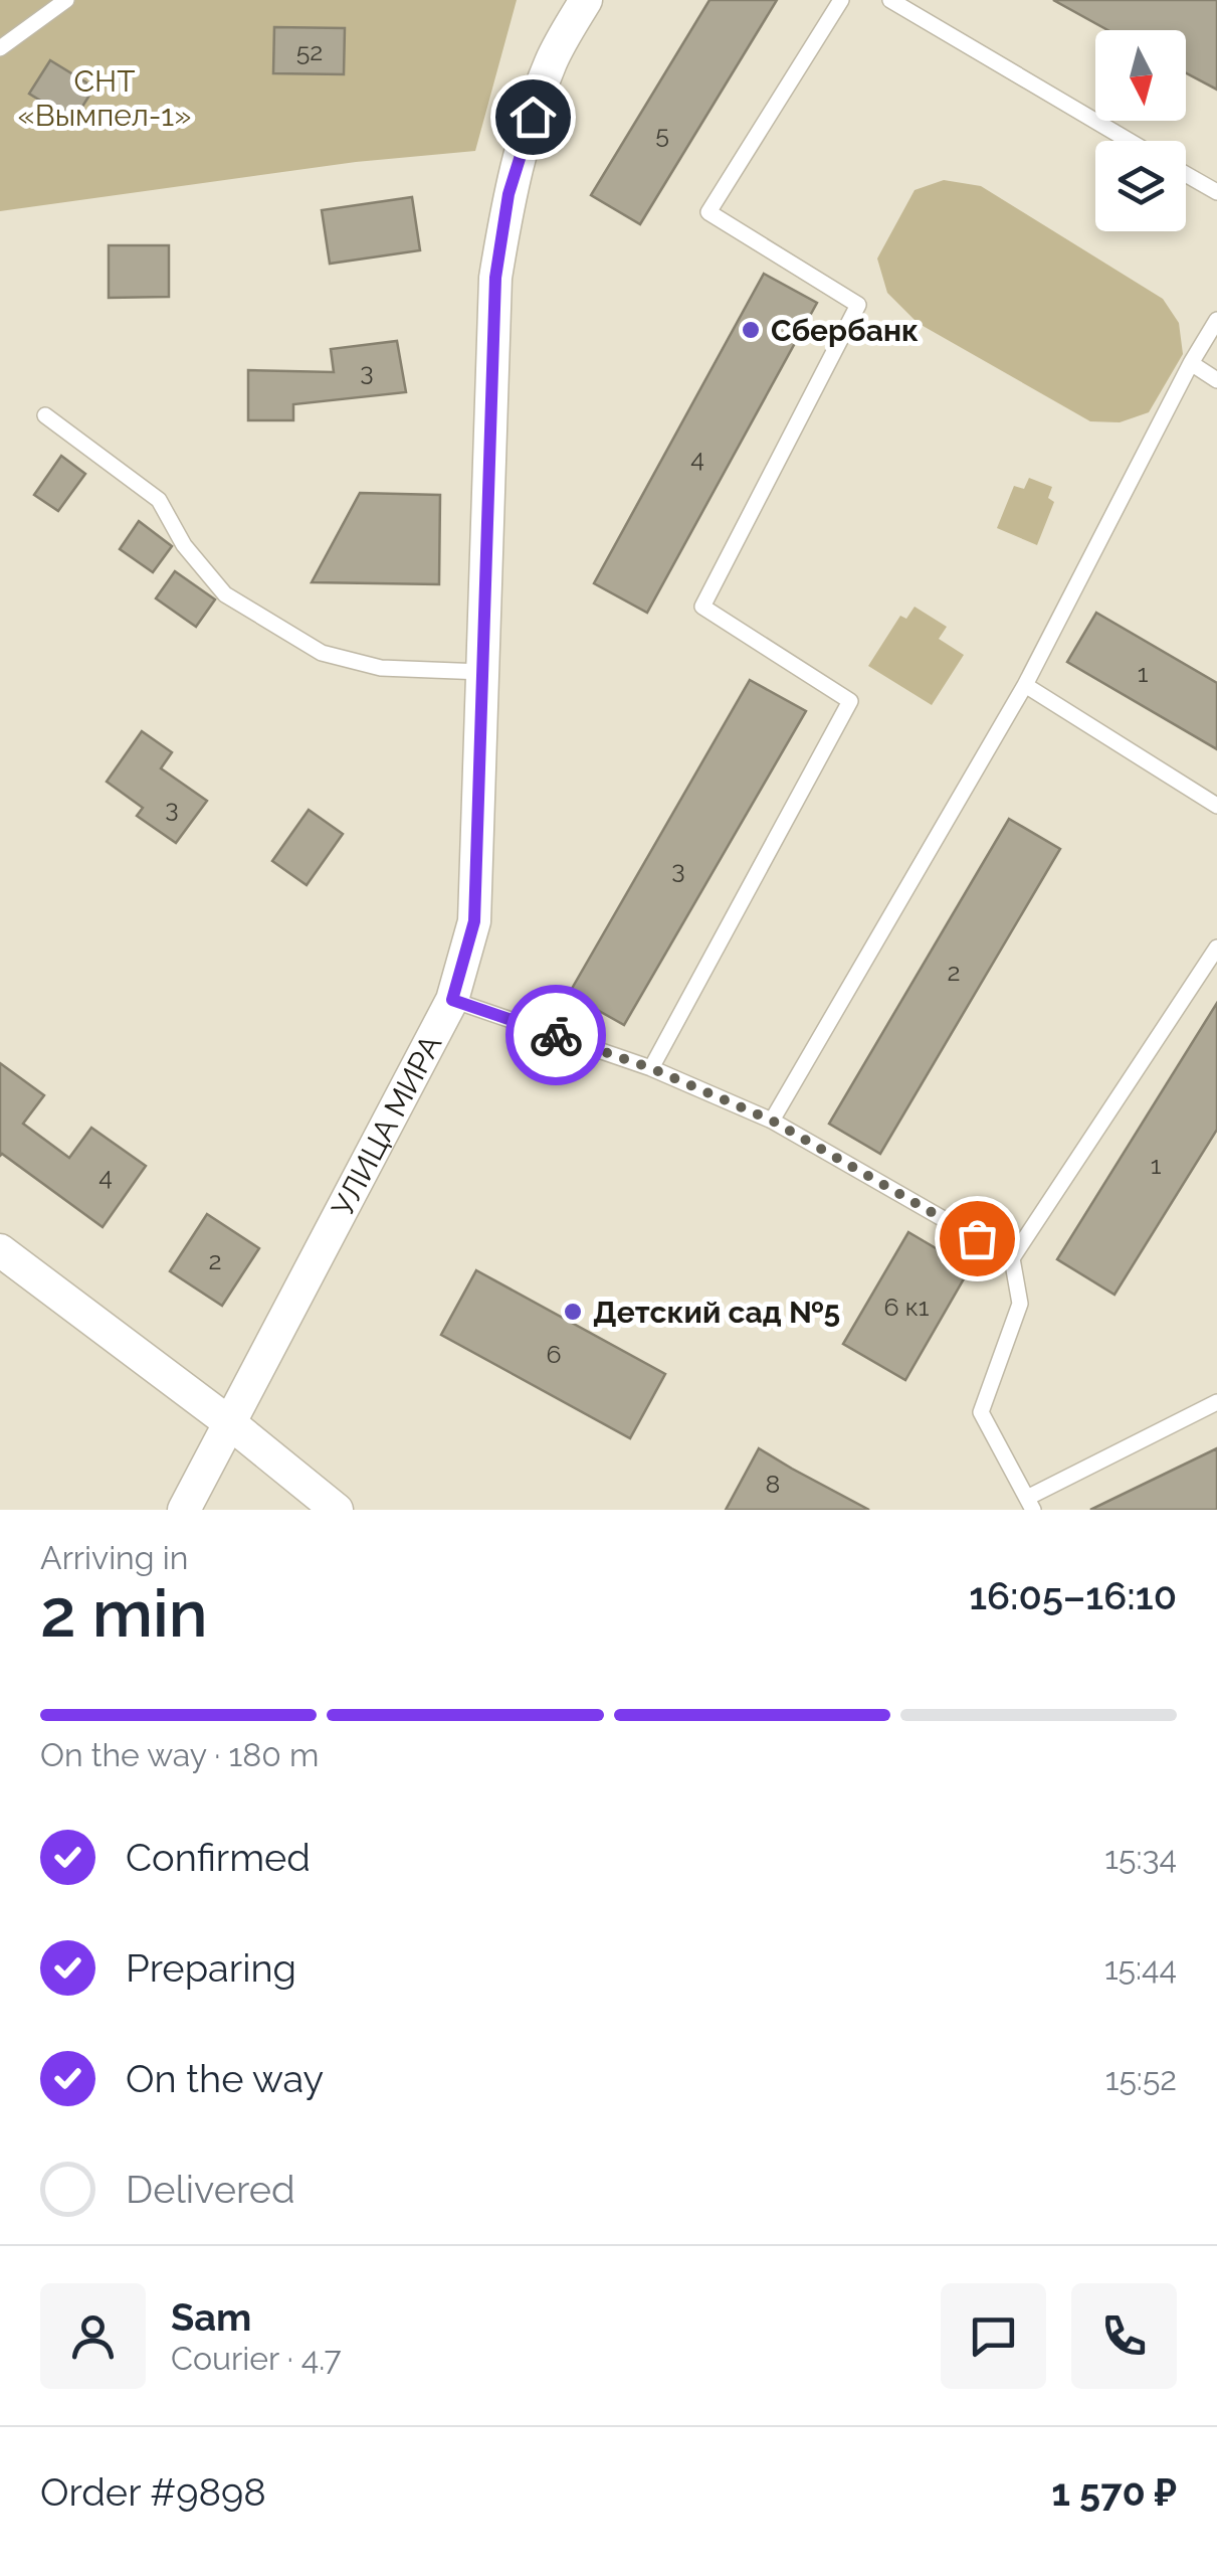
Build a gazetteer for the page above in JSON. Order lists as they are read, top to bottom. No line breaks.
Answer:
{"streets":{"street":["УЛИЦА МИРА"]},"parks":["СНТ «Вымпел-1»"],"places":["Сбербанк","Детский сад №5"],"house_numbers":["52","5","3","4","1","3","3","2","1","4","2","6 к1","6","8"],"north":"bottom","page":{"heading":["2 min","Arriving in","16:05–16:10"],"panel":["Sam","Courier · 4.7","Order #9898","1 570 ₽"],"bar":"On the way · 180 m","list":[["Confirmed","15:34"],["Preparing","15:44"],["On the way","15:52"],"Delivered"]}}
